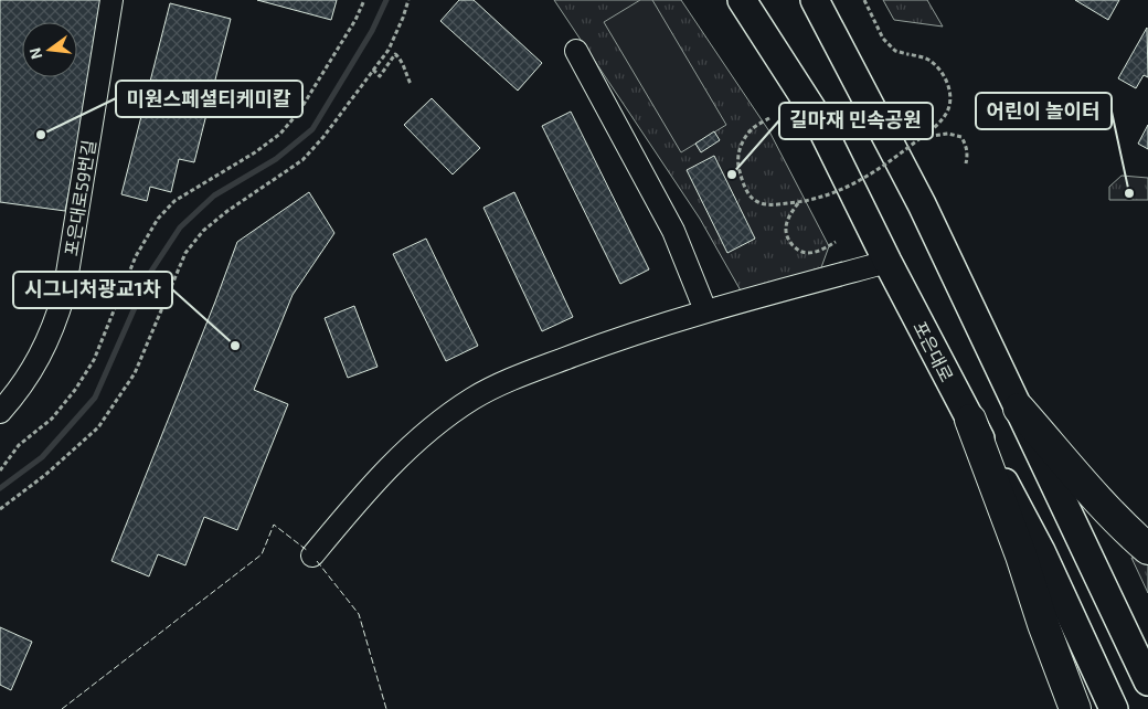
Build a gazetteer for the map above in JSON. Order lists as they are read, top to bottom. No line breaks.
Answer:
{"streets":{"main road":["포은대로"],"street":["포은대로59번길"]},"places":["미원스페셜티케미칼","길마재 민속공원","어린이 놀이터","시그니처광교1차"],"north":"left"}
